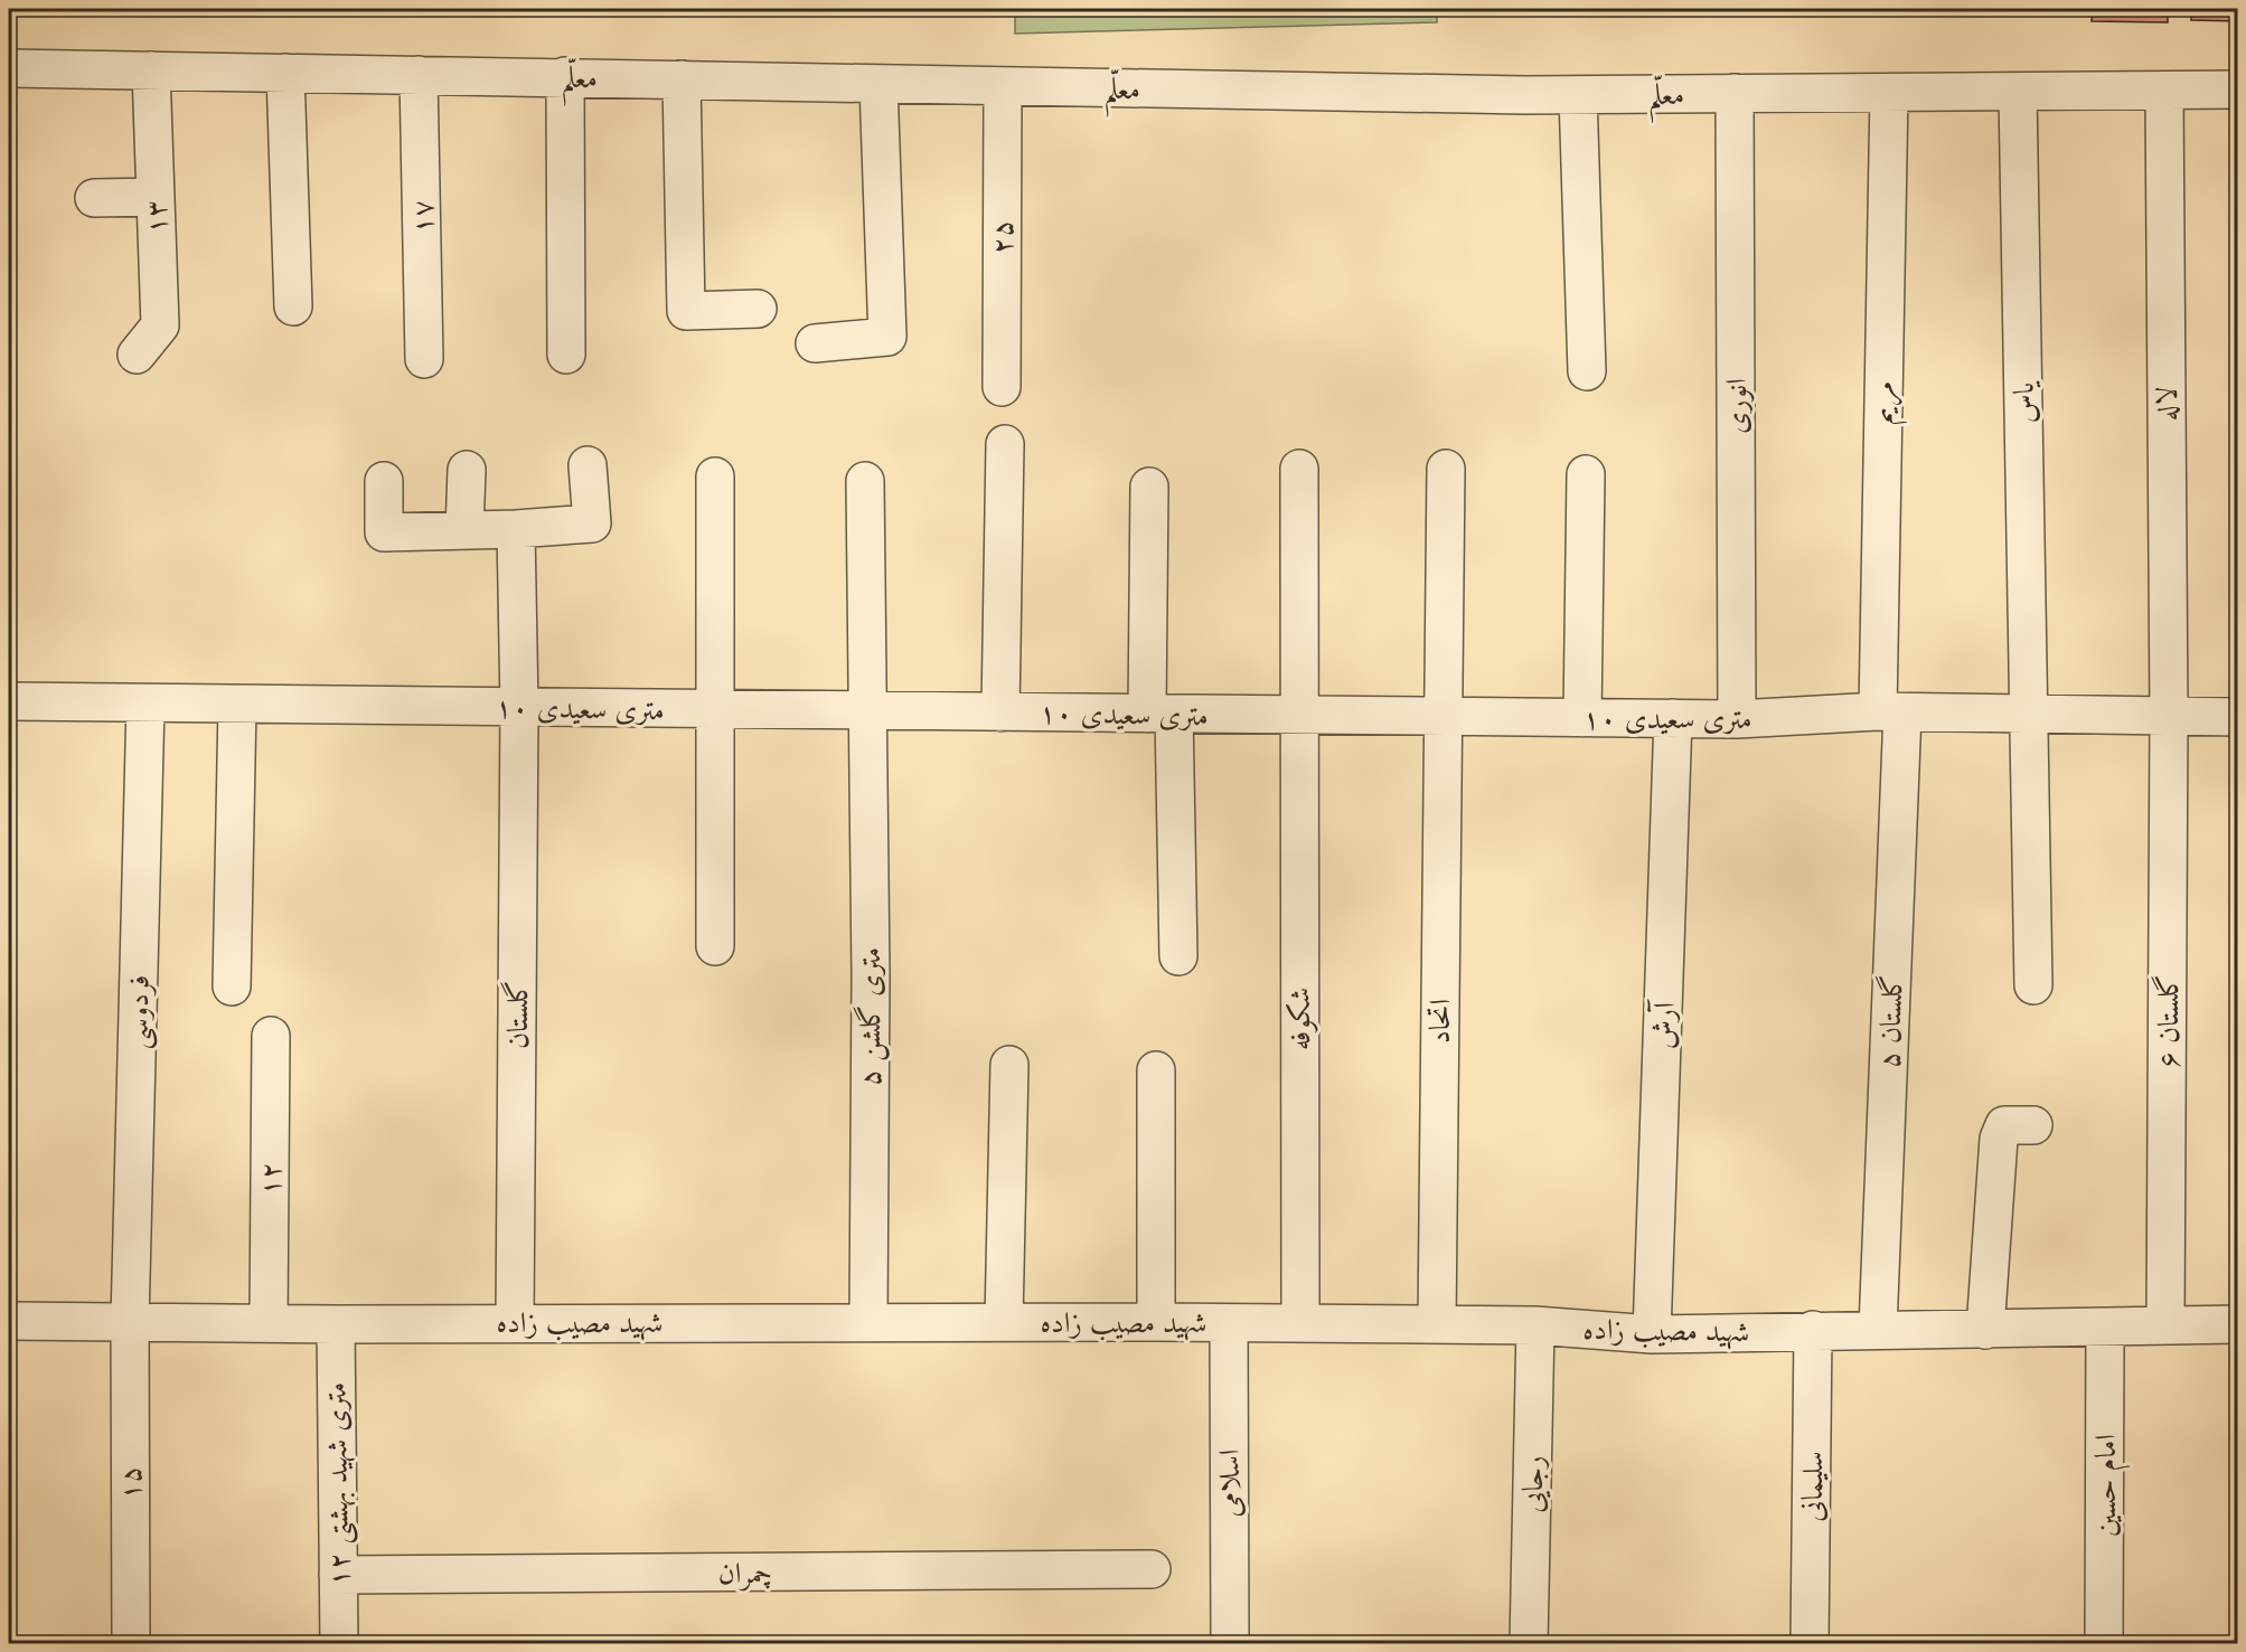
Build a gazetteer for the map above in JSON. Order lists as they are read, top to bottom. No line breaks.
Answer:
{"streets":{"street":["معلّم","۱۳","۱۷","۲۵","مریم","یاس","لاله","انوری","۱۰ متری سعیدی","فردوسی","گلستان","۵ متری گلشن","شکوفه","اتحاد","گلستان ۵","گلستان ۶","آرش","۱۲","شهید مصیب زاده","۱۵","اسلامی","۱۲ متری شهید بهشتی","رجایی","امام حسین","سلیمانی","چمران"]},"crossings":[["معلّم","۱۳"],["معلّم","۱۷"],["معلّم","۲۵"],["معلّم","مریم"],["معلّم","یاس"],["معلّم","لاله"],["معلّم","انوری"],["مریم","۱۰ متری سعیدی"],["مریم","گلستان ۵"],["یاس","۱۰ متری سعیدی"],["لاله","۱۰ متری سعیدی"],["لاله","گلستان ۶"],["انوری","۱۰ متری سعیدی"],["۱۰ متری سعیدی","فردوسی"],["۱۰ متری سعیدی","گلستان"],["۱۰ متری سعیدی","۵ متری گلشن"],["۱۰ متری سعیدی","شکوفه"],["۱۰ متری سعیدی","اتحاد"],["۱۰ متری سعیدی","گلستان ۵"],["۱۰ متری سعیدی","گلستان ۶"],["۱۰ متری سعیدی","آرش"],["فردوسی","شهید مصیب زاده"],["فردوسی","۱۵"],["گلستان","شهید مصیب زاده"],["۵ متری گلشن","شهید مصیب زاده"],["شکوفه","شهید مصیب زاده"],["اتحاد","شهید مصیب زاده"],["گلستان ۵","شهید مصیب زاده"],["گلستان ۶","شهید مصیب زاده"],["آرش","شهید مصیب زاده"],["۱۲","شهید مصیب زاده"],["شهید مصیب زاده","۱۵"],["شهید مصیب زاده","اسلامی"],["شهید مصیب زاده","۱۲ متری شهید بهشتی"],["شهید مصیب زاده","رجایی"],["شهید مصیب زاده","امام حسین"],["شهید مصیب زاده","سلیمانی"],["۱۲ متری شهید بهشتی","چمران"]]}
